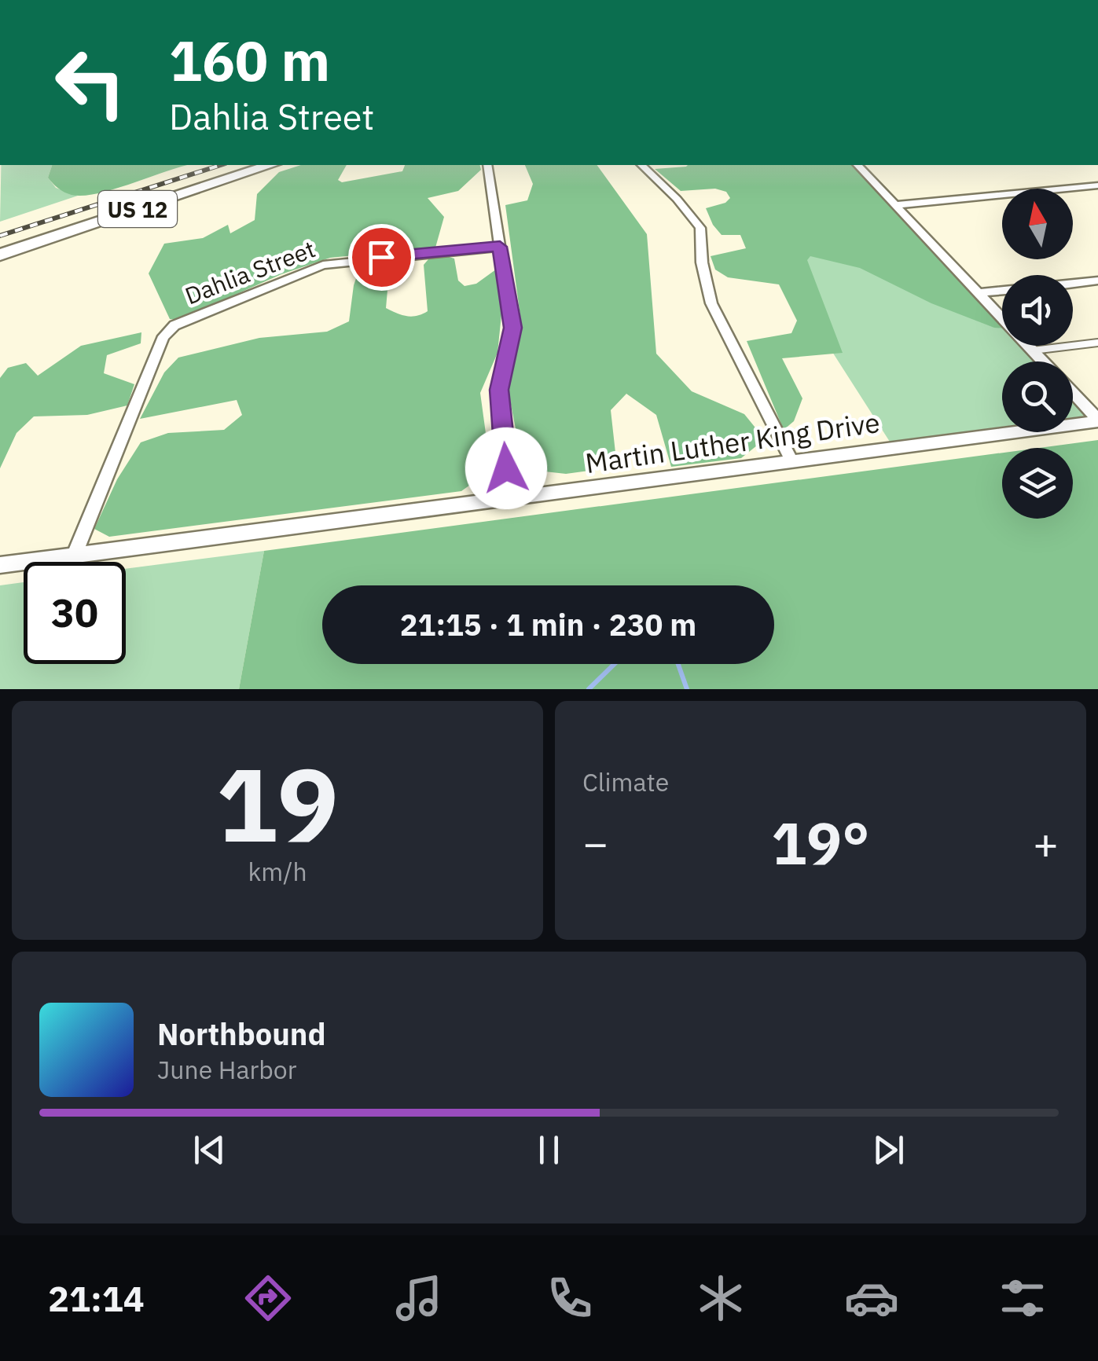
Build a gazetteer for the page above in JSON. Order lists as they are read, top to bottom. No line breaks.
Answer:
{"streets":{"main road":["US 12"],"street":["Dahlia Street","Martin Luther King Drive"]},"crossings":[["Dahlia Street","Martin Luther King Drive"]],"north":"top","page":{"turn":["160 m","Dahlia Street"],"limit":"30","trip":"21:15 · 1 min · 230 m","tile":[["19","km/h"],"Climate"],"heat":["−","19°","+"],"song":["Northbound","June Harbor"],"tabs":"21:14"}}
